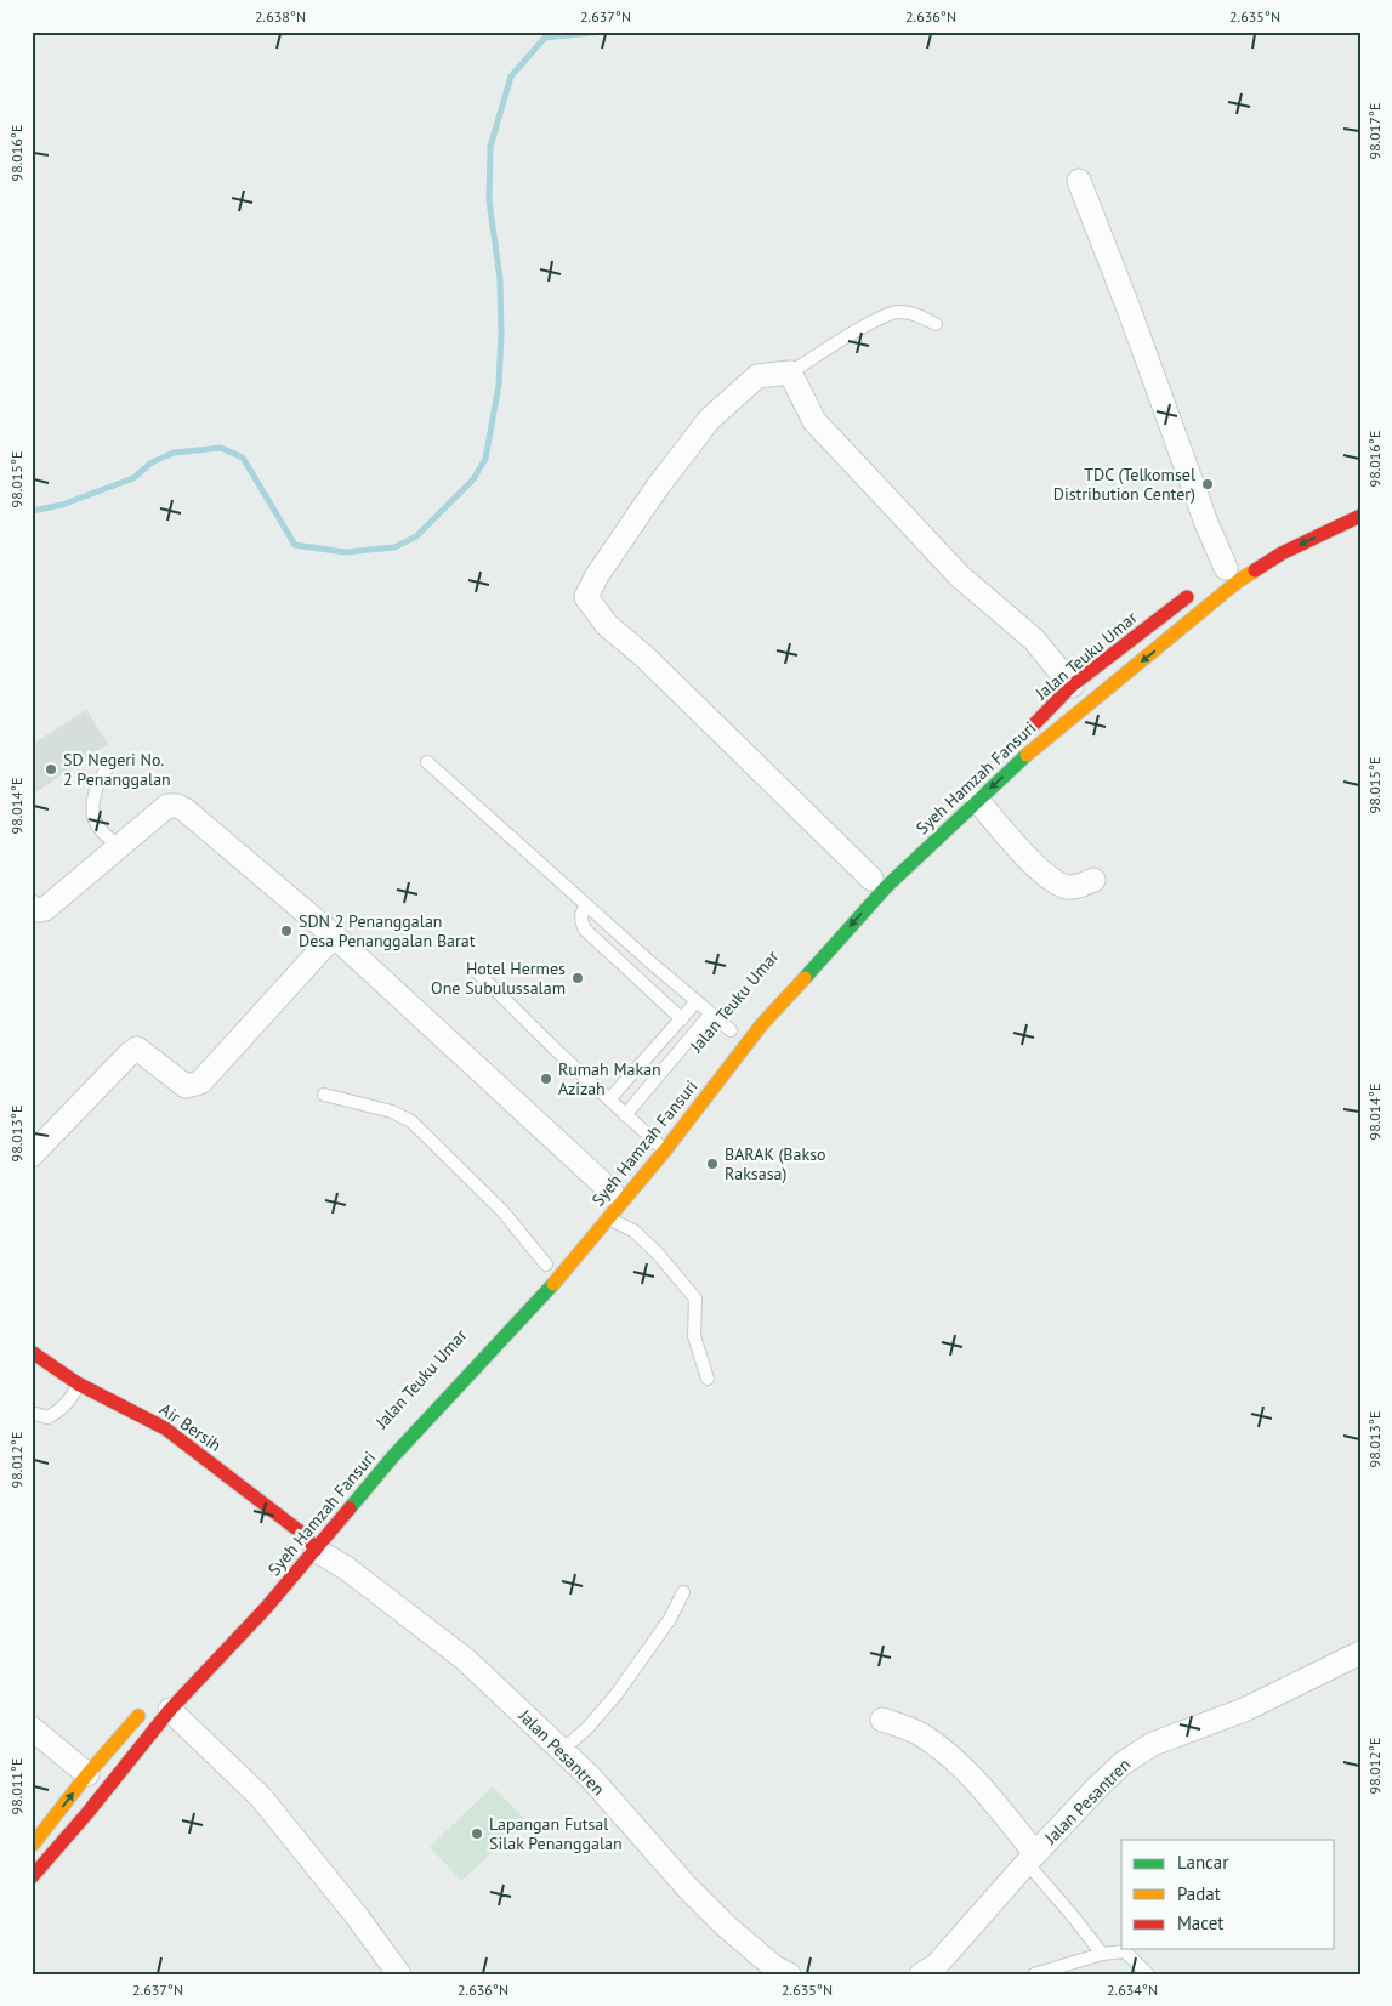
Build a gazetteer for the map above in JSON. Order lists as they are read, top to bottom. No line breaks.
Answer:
{"streets":{"main road":["Jalan Teuku Umar","Syeh Hamzah Fansuri","Air Bersih"],"street":["Jalan Pesantren"]},"crossings":[["Syeh Hamzah Fansuri","Air Bersih"],["Syeh Hamzah Fansuri","Jalan Pesantren"],["Air Bersih","Jalan Pesantren"]],"one_way":["Syeh Hamzah Fansuri"],"places":["TDC (Telkomsel Distribution Center)","SD Negeri No. 2 Penanggalan","SDN 2 Penanggalan Desa Penanggalan Barat","Hotel Hermes One Subulussalam","Rumah Makan Azizah","BARAK (Bakso Raksasa)","Lapangan Futsal Silak Penanggalan"],"legend":["Lancar","Padat","Macet"],"coordinates":["2.638°N","2.637°N","2.636°N","2.635°N","98.017°E","98.016°E","98.015°E","98.014°E","98.013°E","98.012°E","98.011°E","2.634°N"]}
